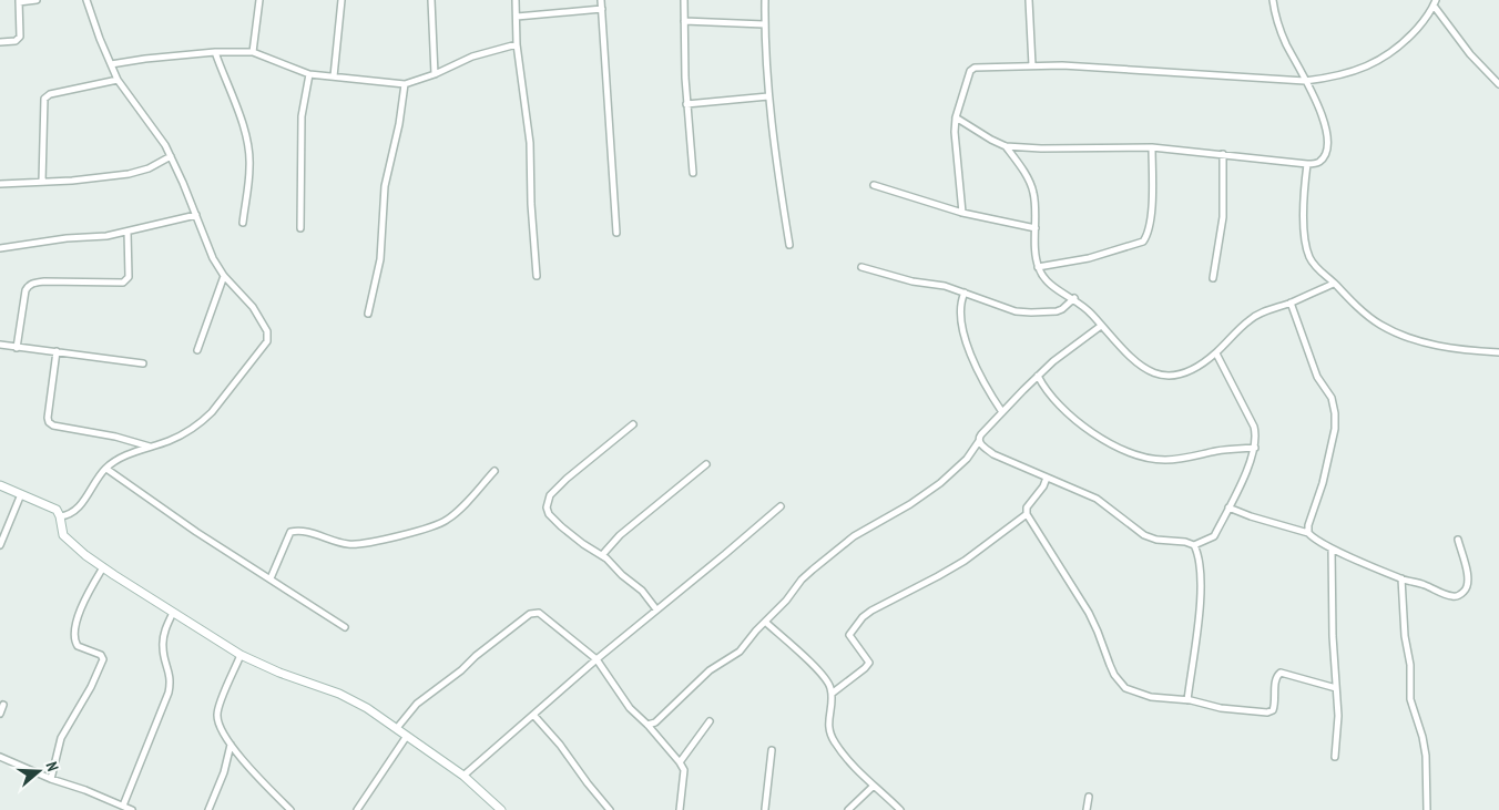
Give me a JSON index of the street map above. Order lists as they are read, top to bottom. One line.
{"north":"right"}
